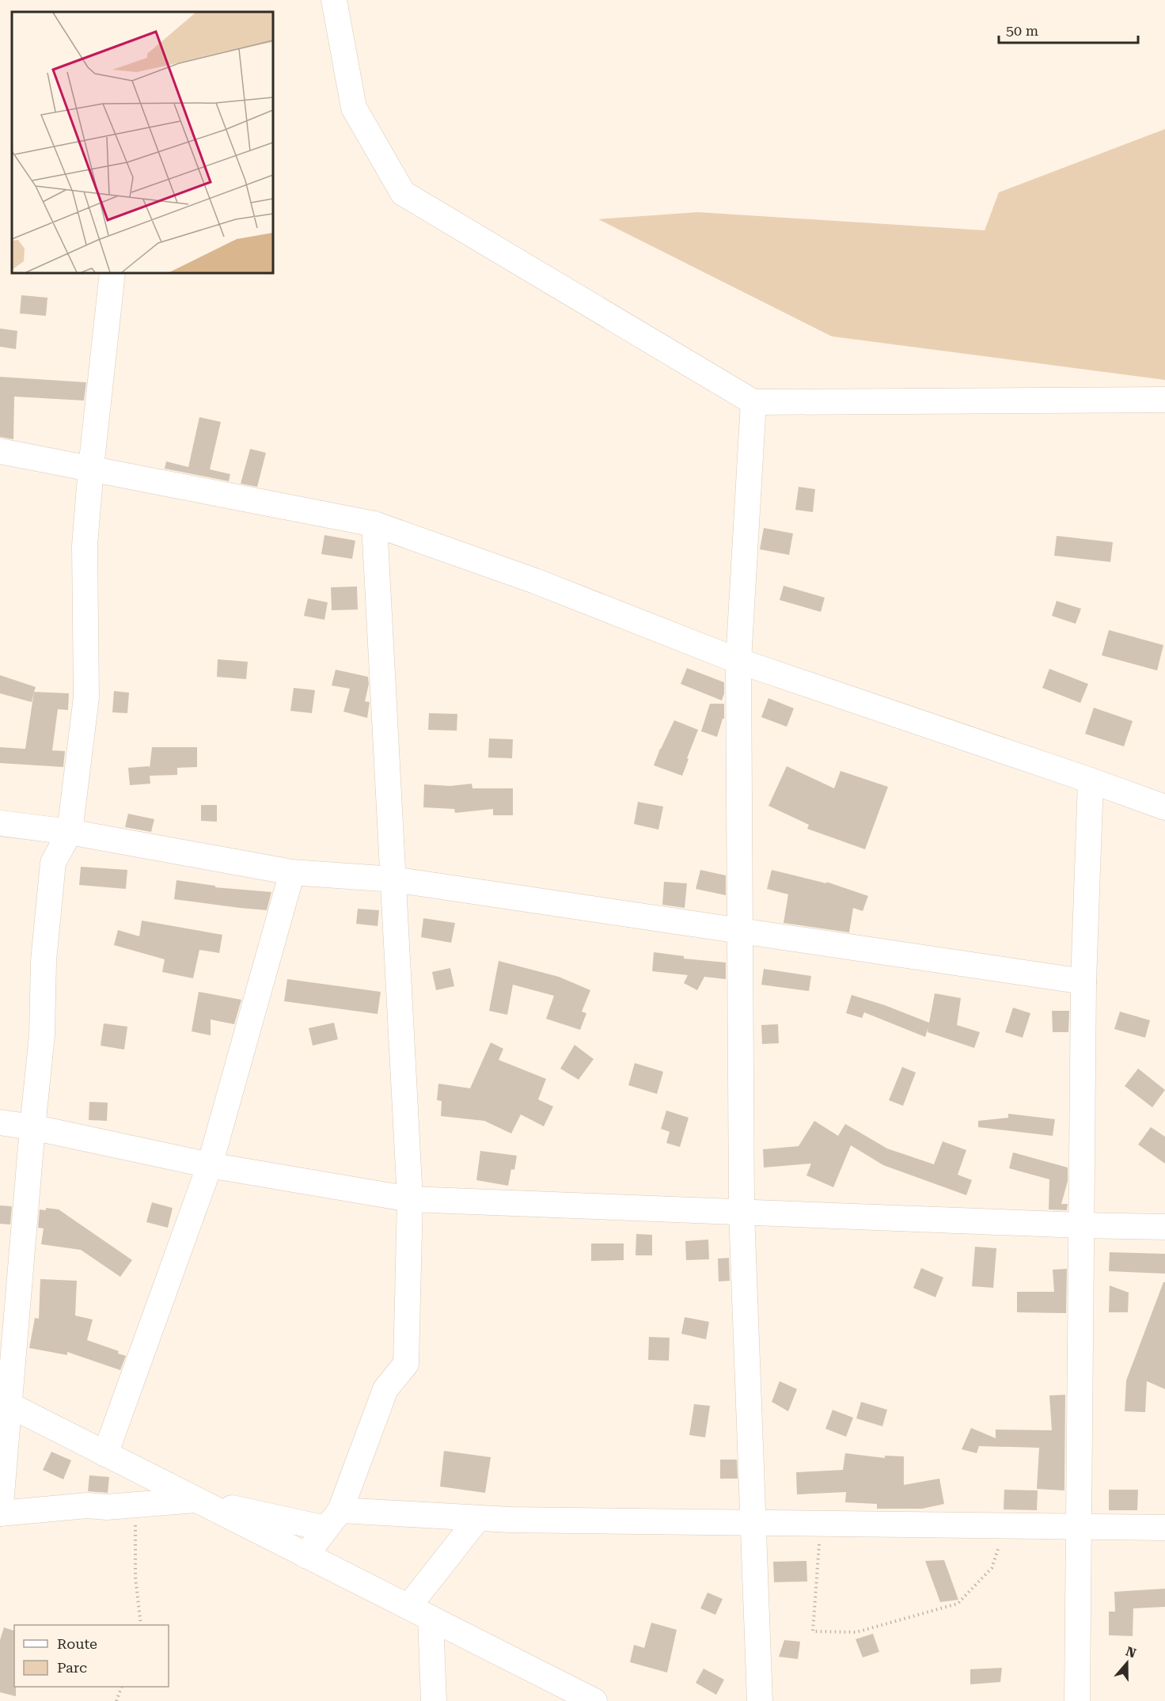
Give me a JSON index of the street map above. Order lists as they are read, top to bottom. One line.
{"legend":["Route","Parc"],"scale_bar":"50 m","north":"top"}
